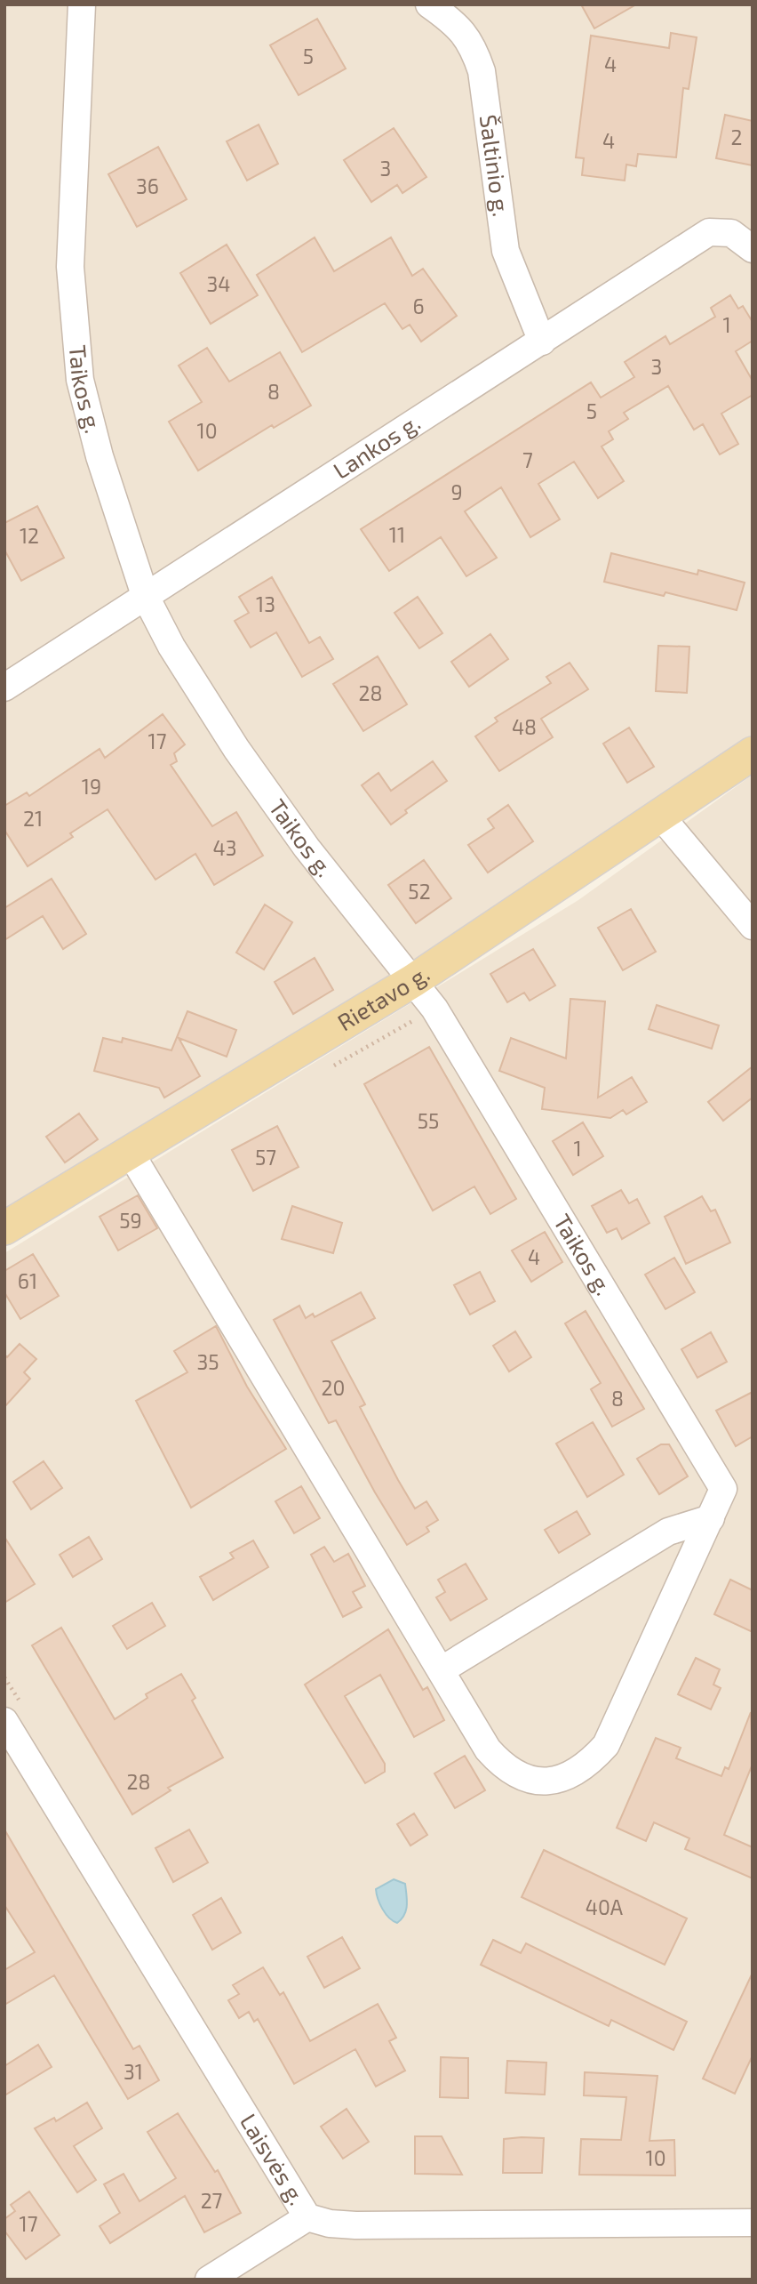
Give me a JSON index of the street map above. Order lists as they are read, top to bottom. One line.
{"streets":{"main road":["Rietavo g."],"street":["Šaltinio g.","Taikos g.","Lankos g.","Laisvės g."]},"crossings":[["Šaltinio g.","Lankos g."],["Taikos g.","Lankos g."],["Taikos g.","Rietavo g."]],"house_numbers":["5","4","2","4","3","36","34","6","1","3","8","5","10","7","9","11","12","13","28","48","17","19","21","43","52","55","1","57","59","4","61","35","20","8","28","40A","31","10","27","17"]}
